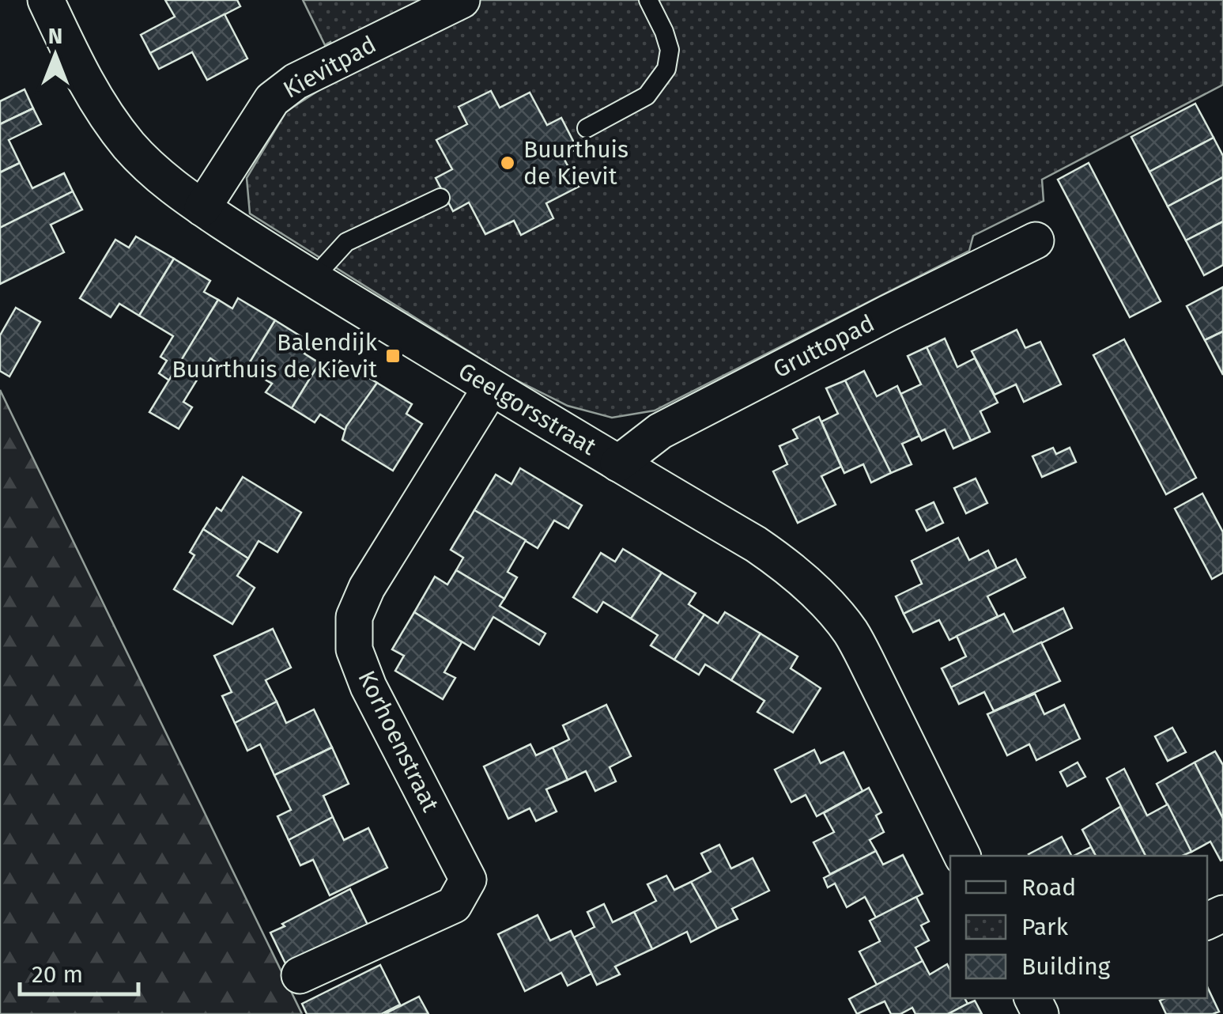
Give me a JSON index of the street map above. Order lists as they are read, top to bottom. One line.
{"streets":{"street":["Kievitpad","Gruttopad","Geelgorsstraat","Korhoenstraat"]},"crossings":[["Kievitpad","Geelgorsstraat"],["Gruttopad","Geelgorsstraat"],["Geelgorsstraat","Korhoenstraat"]],"places":{"other":["Buurthuis de Kievit"],"transit":["Balendijk Buurthuis de Kievit"]},"legend":["Road","Park","Building"],"scale_bar":"20 m","north":"top"}
